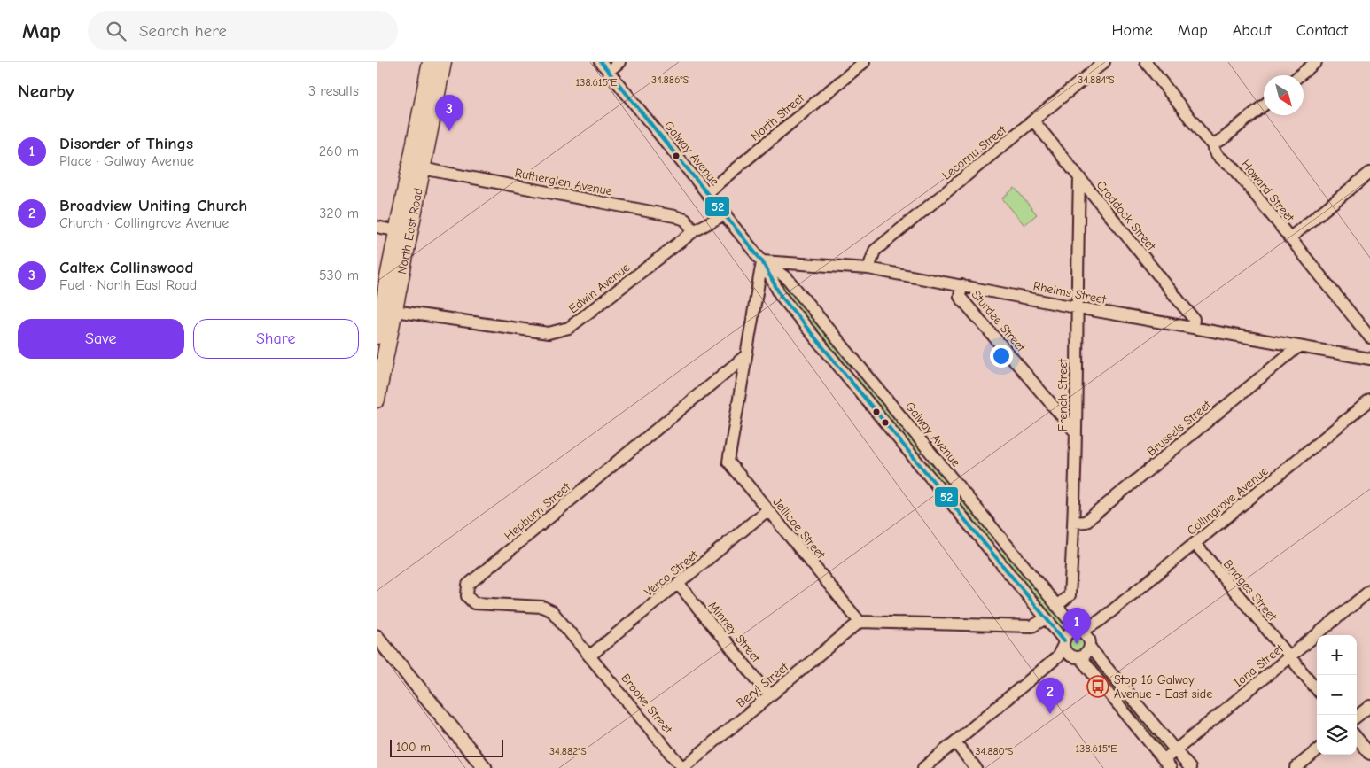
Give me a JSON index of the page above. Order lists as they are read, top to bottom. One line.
{"streets":{"highway":["North East Road"],"street":["North Street","Lecornu Street","Galway Avenue","Rutherglen Avenue","Howard Street","Craddock Street","Edwin Avenue","Rheims Street","Sturdee Street","French Street","Brussels Street","Collingrove Avenue","Hepburn Street","Jellicoe Street","Verco Street","Bridges Street","Minney Street","Iona Street","Beryl Street","Brooke Street"]},"crossings":[["North Street","Galway Avenue"],["Lecornu Street","Craddock Street"],["Lecornu Street","Rheims Street"],["Galway Avenue","Edwin Avenue"],["Galway Avenue","Rheims Street"],["Galway Avenue","French Street"],["Galway Avenue","Collingrove Avenue"],["Galway Avenue","Jellicoe Street"],["Galway Avenue","Iona Street"],["Rutherglen Avenue","North East Road"],["Rutherglen Avenue","Edwin Avenue"],["Craddock Street","Rheims Street"],["Craddock Street","French Street"],["North East Road","Edwin Avenue"],["Rheims Street","Sturdee Street"],["Rheims Street","French Street"],["Rheims Street","Brussels Street"],["Rheims Street","Jellicoe Street"],["Sturdee Street","French Street"],["French Street","Brussels Street"],["Collingrove Avenue","Bridges Street"],["Hepburn Street","Jellicoe Street"],["Hepburn Street","Verco Street"],["Hepburn Street","Brooke Street"],["Jellicoe Street","Verco Street"],["Jellicoe Street","Beryl Street"],["Verco Street","Minney Street"],["Verco Street","Brooke Street"],["Bridges Street","Iona Street"],["Minney Street","Beryl Street"],["Beryl Street","Brooke Street"]],"places":{"bus stop":["Stop 16 Galway Avenue - East side"]},"lines":["transit line 52"],"scale_bar":"100 m","north":"bottom right","page":{"header":"Map","search":"Search here","nav":["Home","Map","About","Contact"],"heading":["Nearby","3 results"],"pins":["3","1","2"],"list":[{"mark":"1","name":"Disorder of Things","note":"Place · Galway Avenue","value":"260 m"},{"mark":"2","name":"Broadview Uniting Church","note":"Church · Collingrove Avenue","value":"320 m"},{"mark":"3","name":"Caltex Collinswood","note":"Fuel · North East Road","value":"530 m"}],"buttons":["Save","Share"],"map_buttons":["+","−"],"scale":"100 m"},"coordinates":["34.886°S","34.884°S","138.615°E","34.882°S","34.880°S"]}
